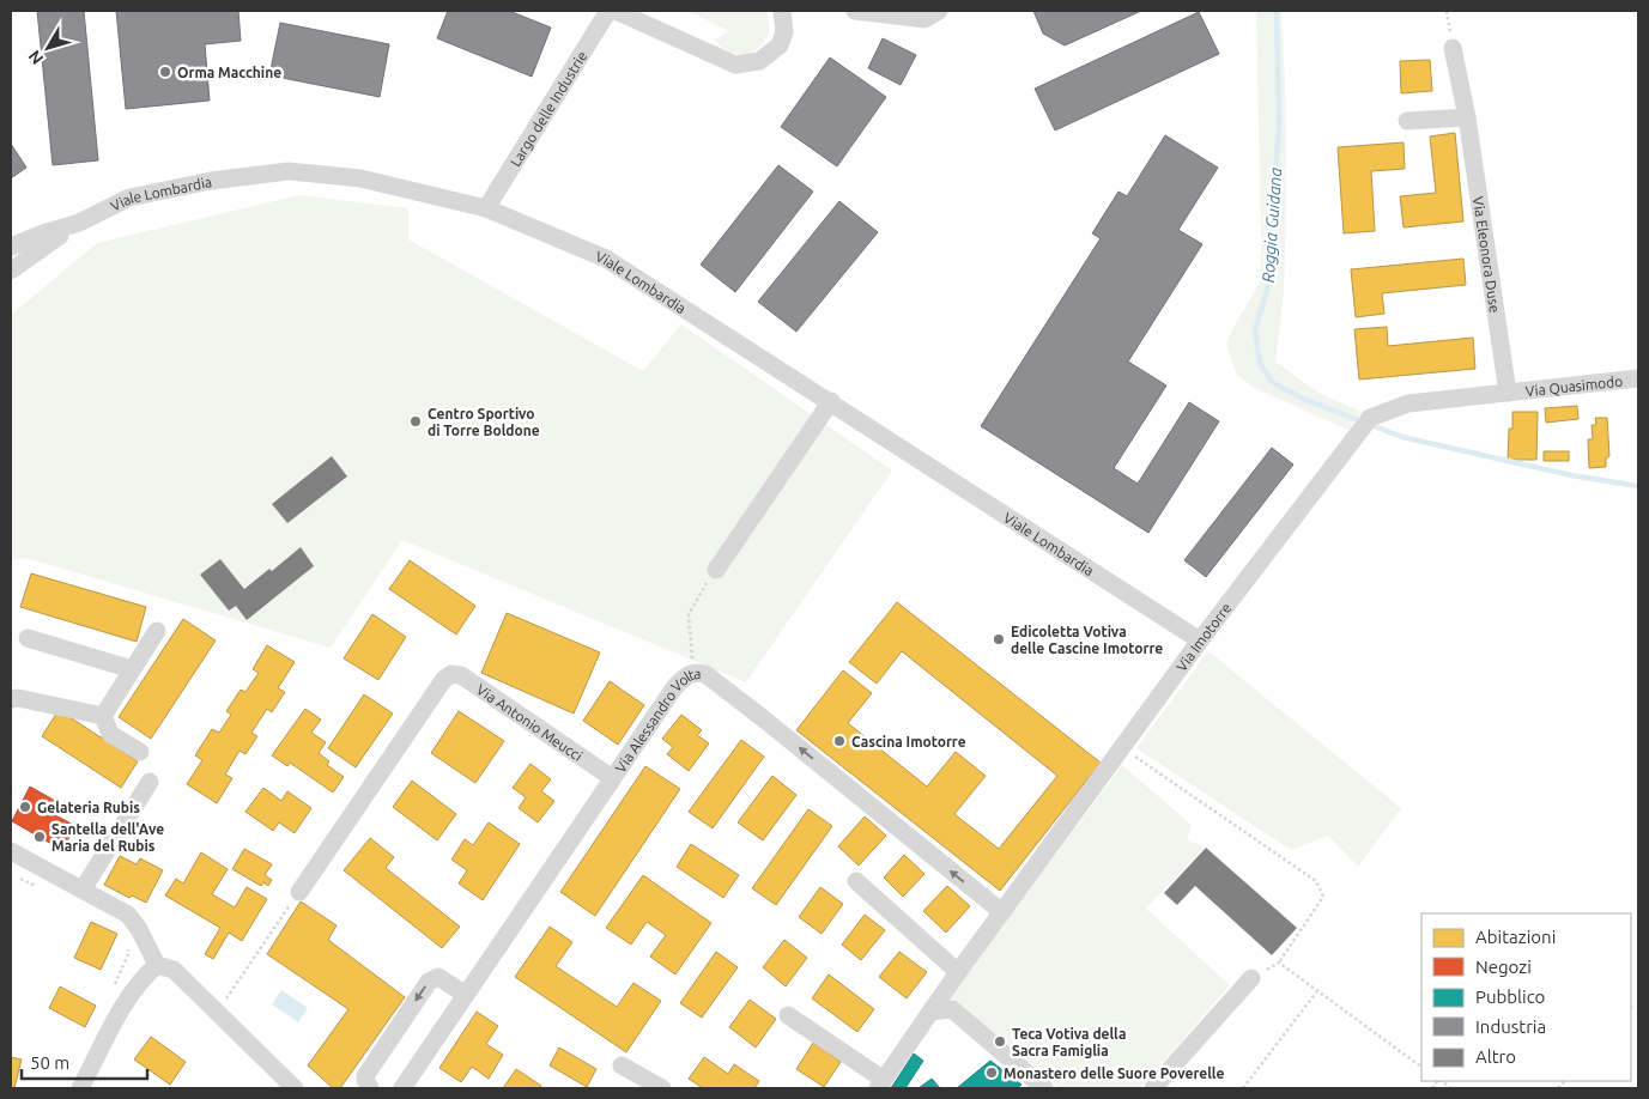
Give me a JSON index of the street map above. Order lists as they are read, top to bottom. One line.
{"streets":{"street":["Largo delle Industrie","Viale Lombardia","Via Eleonora Duse","Via Quasimodo","Via Imotorre","Via Antonio Meucci","Via Alessandro Volta"]},"crossings":[["Largo delle Industrie","Viale Lombardia"],["Viale Lombardia","Via Imotorre"],["Via Eleonora Duse","Via Quasimodo"],["Via Eleonora Duse","Via Imotorre"],["Via Quasimodo","Via Imotorre"],["Via Imotorre","Via Alessandro Volta"],["Via Antonio Meucci","Via Alessandro Volta"]],"water":["Roggia Guidana"],"places":["Orma Macchine","Centro Sportivo di Torre Boldone","Edicoletta Votiva delle Cascine Imotorre","Cascina Imotorre","Gelateria Rubis","Santella dell'Ave Maria del Rubis","Teca Votiva della Sacra Famiglia","Monastero delle Suore Poverelle"],"legend":["Abitazioni","Negozi","Pubblico","Industria","Altro"],"scale_bar":"50 m","north":"bottom left"}
